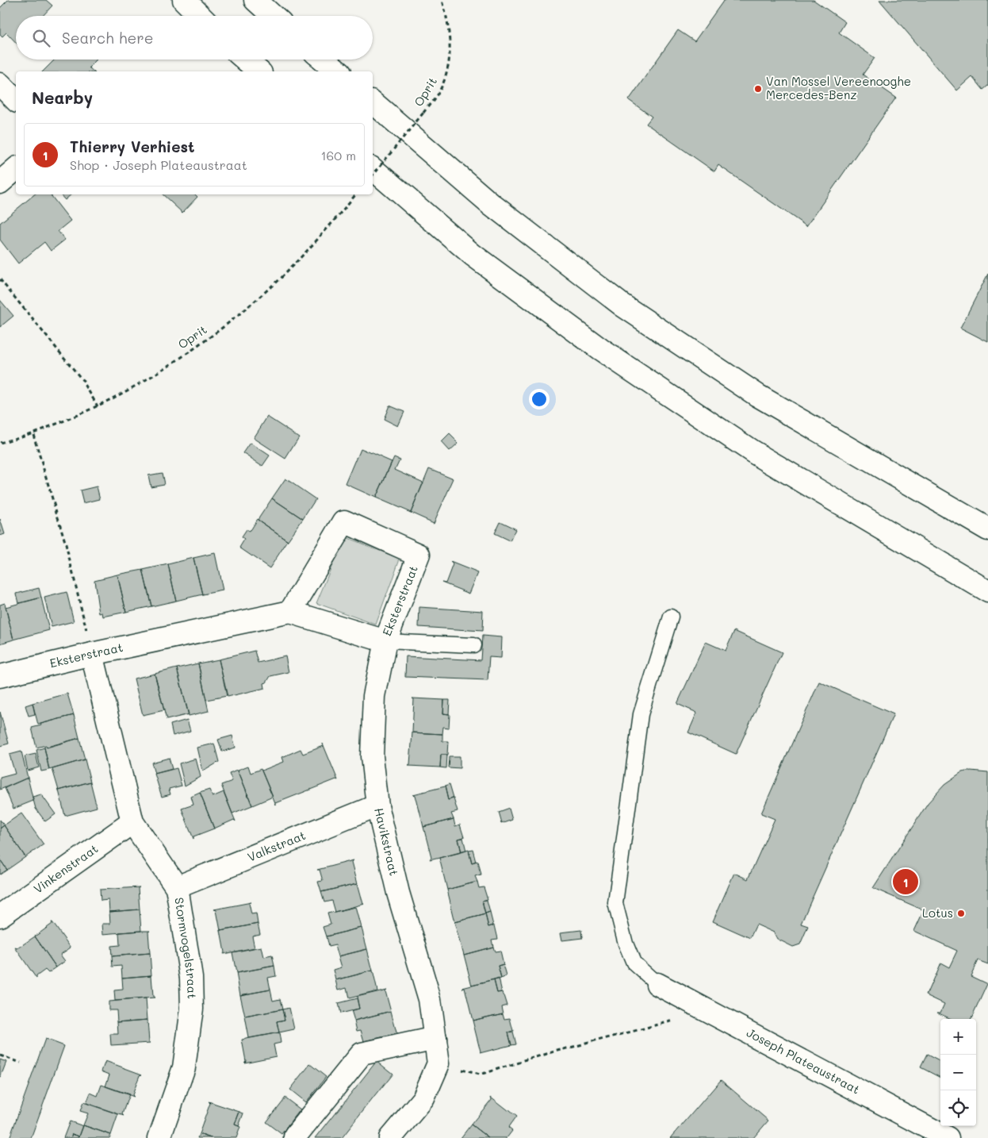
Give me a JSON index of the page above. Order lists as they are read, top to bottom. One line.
{"streets":{"main road":["Eksterstraat","Havikstraat","Valkstraat","Vinkenstraat","Stormvogelstraat","Joseph Plateaustraat"],"path":["Oprit"]},"crossings":[["Eksterstraat","Havikstraat"],["Eksterstraat","Stormvogelstraat"],["Havikstraat","Valkstraat"],["Valkstraat","Stormvogelstraat"],["Vinkenstraat","Stormvogelstraat"]],"places":["Van Mossel Vereenooghe Mercedes-Benz","Lotus"],"page":{"search":"Search here","heading":"Nearby","list":[{"mark":"1","name":"Thierry Verhiest","note":"Shop · Joseph Plateaustraat","value":"160 m"}],"pins":"1","map_buttons":["+","−"]}}
